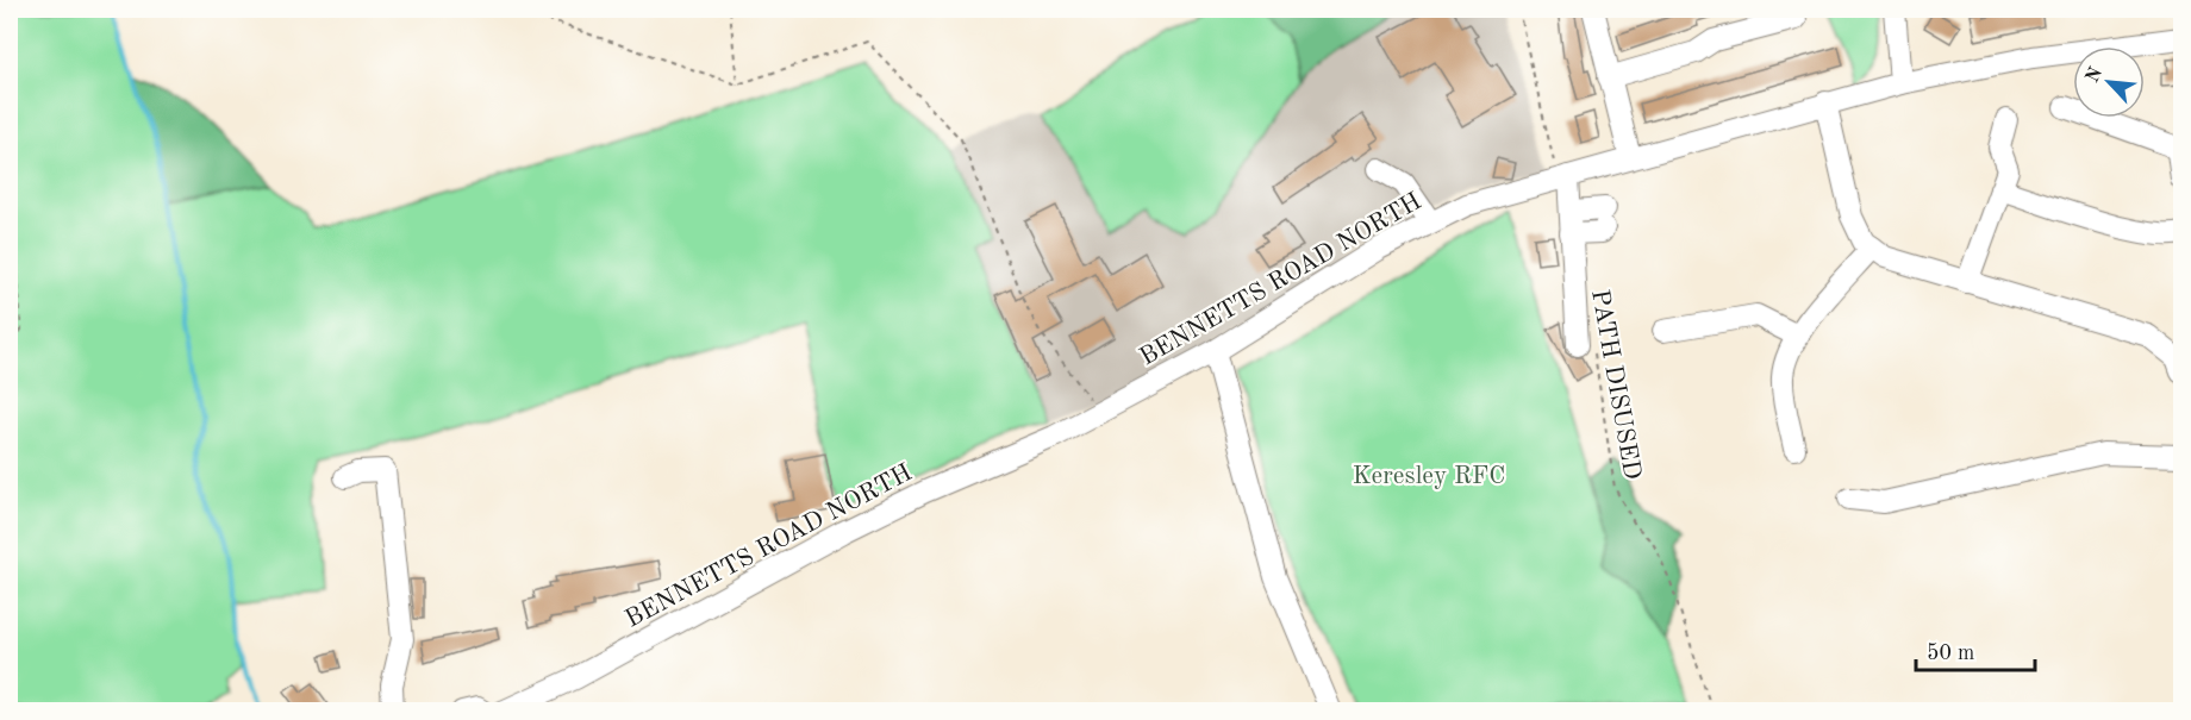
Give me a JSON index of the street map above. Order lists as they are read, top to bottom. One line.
{"streets":{"street":["BENNETTS ROAD NORTH"],"path":["PATH DISUSED"]},"parks":["Keresley RFC"],"scale_bar":"50 m","north":"top left"}
